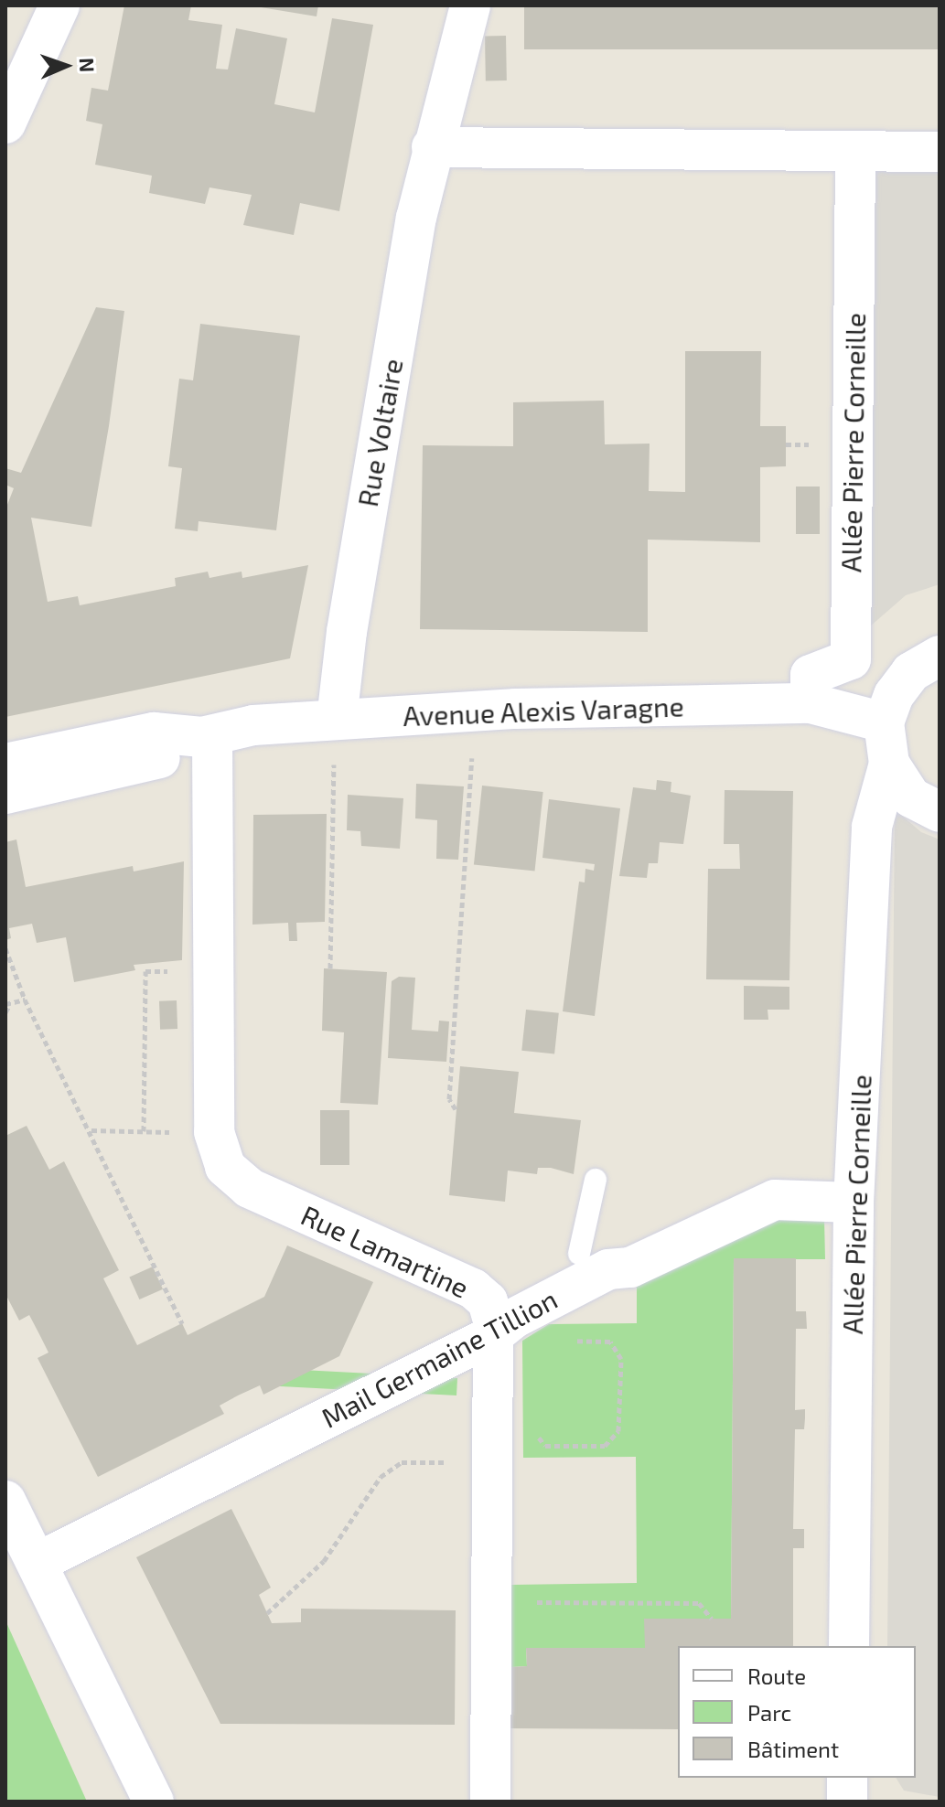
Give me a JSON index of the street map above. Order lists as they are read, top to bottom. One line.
{"streets":{"street":["Rue Voltaire","Allée Pierre Corneille","Avenue Alexis Varagne","Rue Lamartine","Mail Germaine Tillion"]},"crossings":[["Rue Voltaire","Avenue Alexis Varagne"],["Allée Pierre Corneille","Avenue Alexis Varagne"],["Allée Pierre Corneille","Mail Germaine Tillion"],["Avenue Alexis Varagne","Rue Lamartine"],["Rue Lamartine","Mail Germaine Tillion"]],"legend":["Route","Parc","Bâtiment"],"north":"right"}
